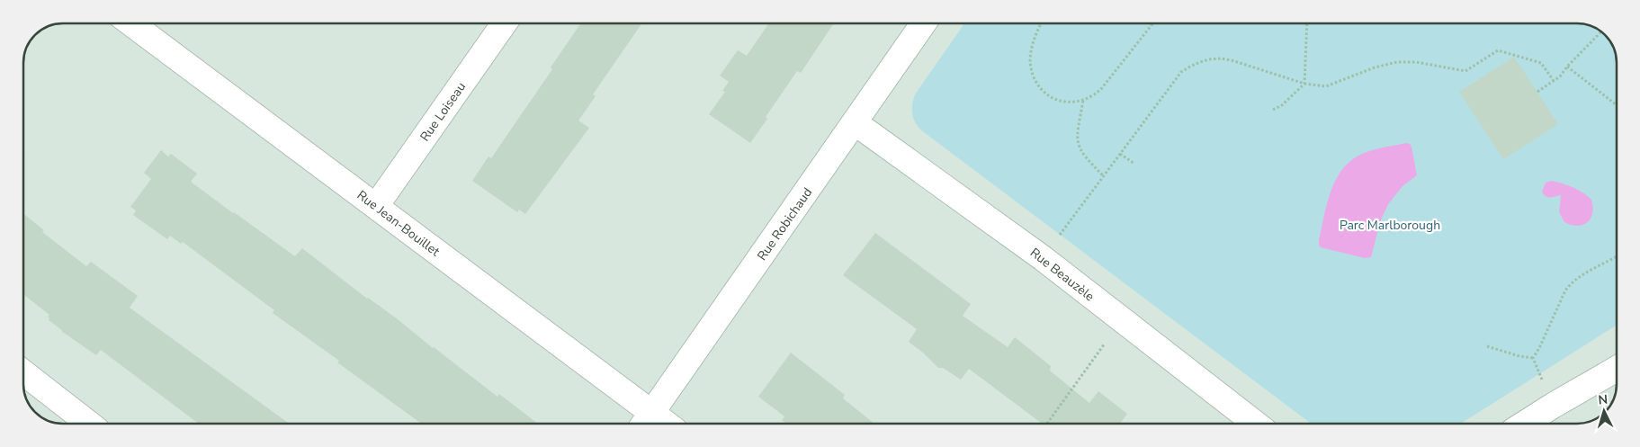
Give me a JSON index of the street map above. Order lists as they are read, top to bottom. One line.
{"streets":{"street":["Rue Loiseau","Rue Jean-Bouillet","Rue Robichaud","Rue Beauzèle"]},"crossings":[["Rue Loiseau","Rue Jean-Bouillet"],["Rue Jean-Bouillet","Rue Robichaud"],["Rue Robichaud","Rue Beauzèle"]],"parks":["Parc Marlborough"],"north":"top"}
